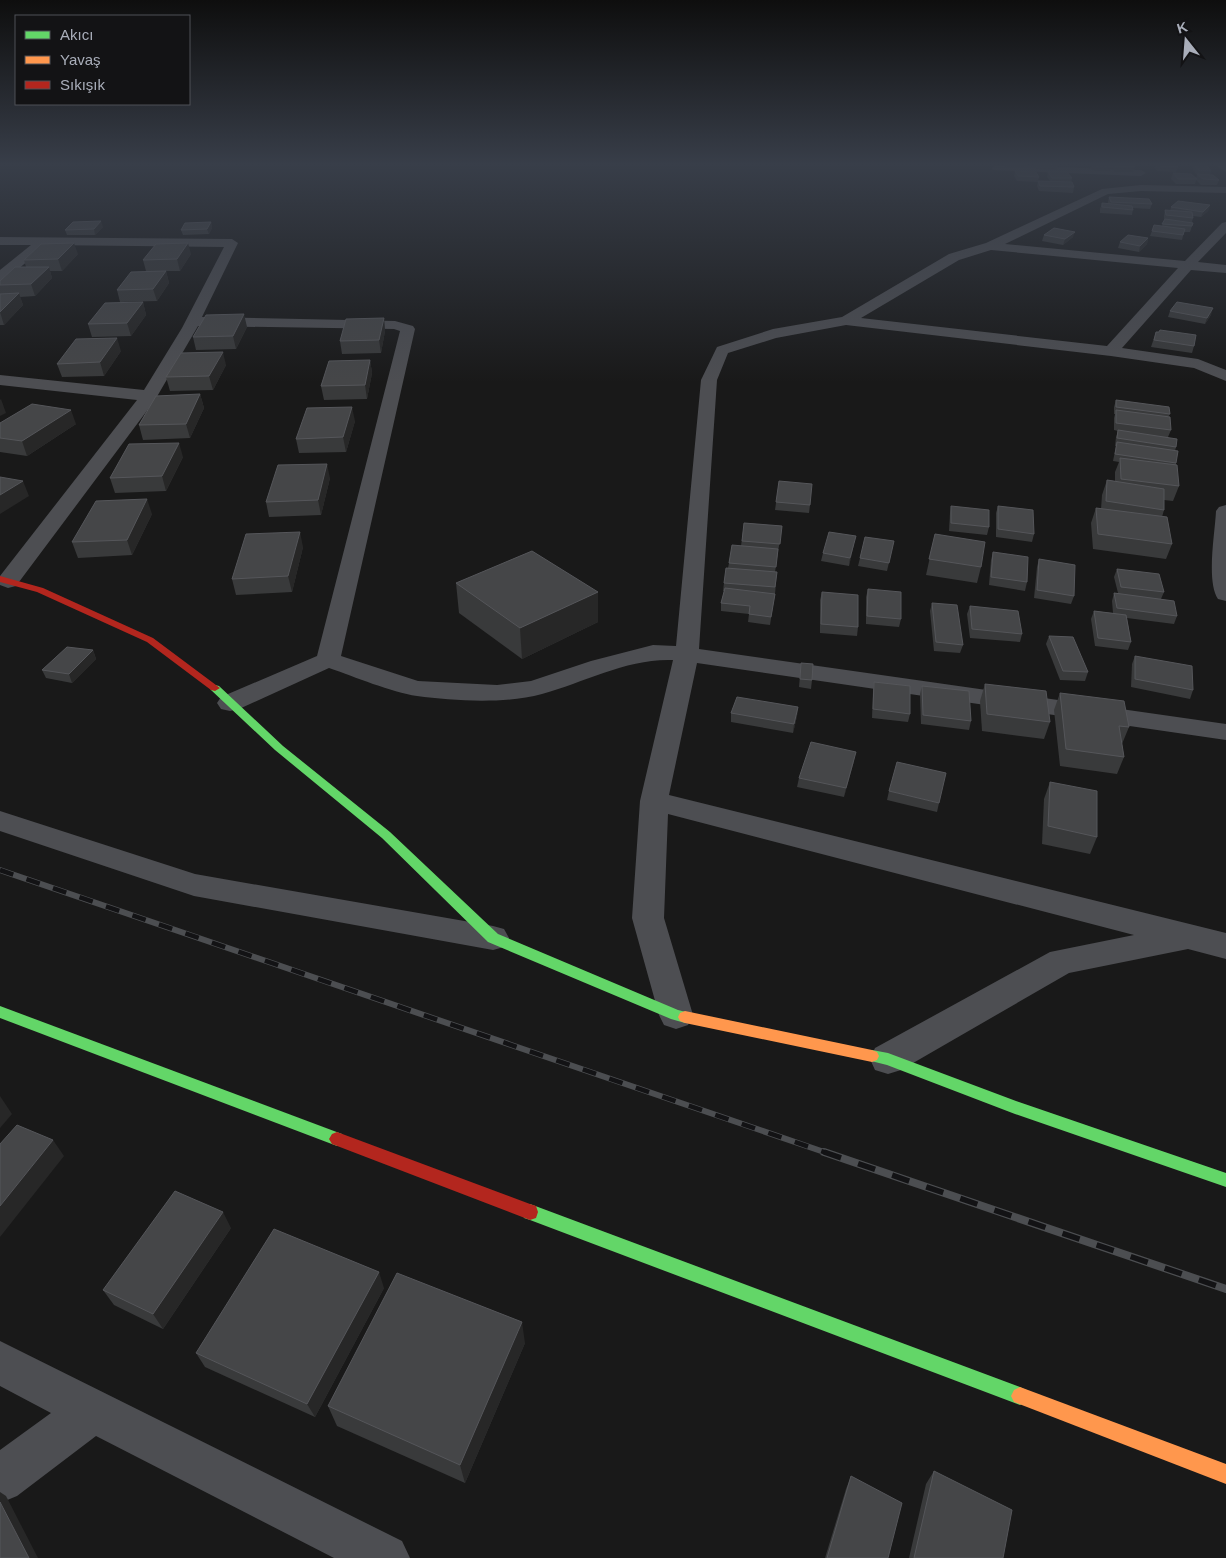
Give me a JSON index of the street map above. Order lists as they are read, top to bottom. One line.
{"legend":["Akıcı","Yavaş","Sıkışık"],"north":"top"}
